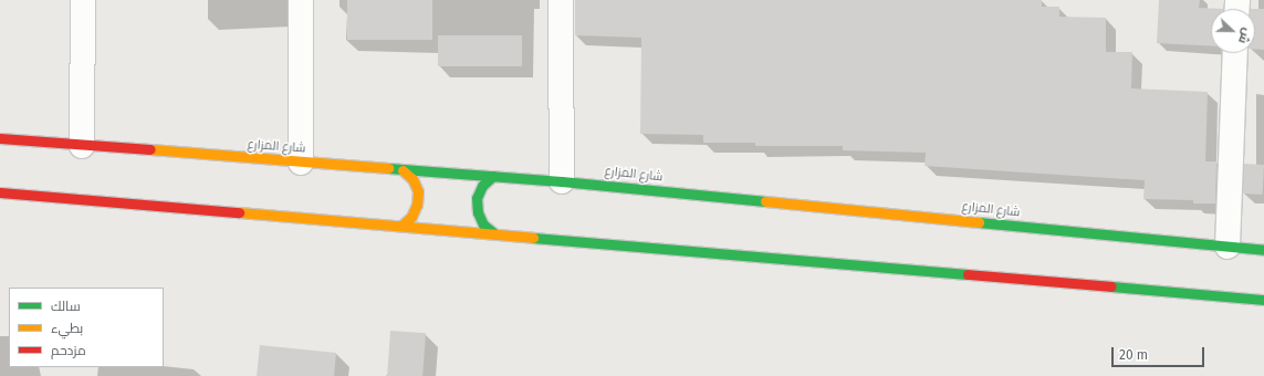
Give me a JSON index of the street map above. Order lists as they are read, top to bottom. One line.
{"streets":{"street":["شارع المزارع"]},"legend":["سالك","بطيء","مزدحم"],"scale_bar":"20 m","north":"right"}
